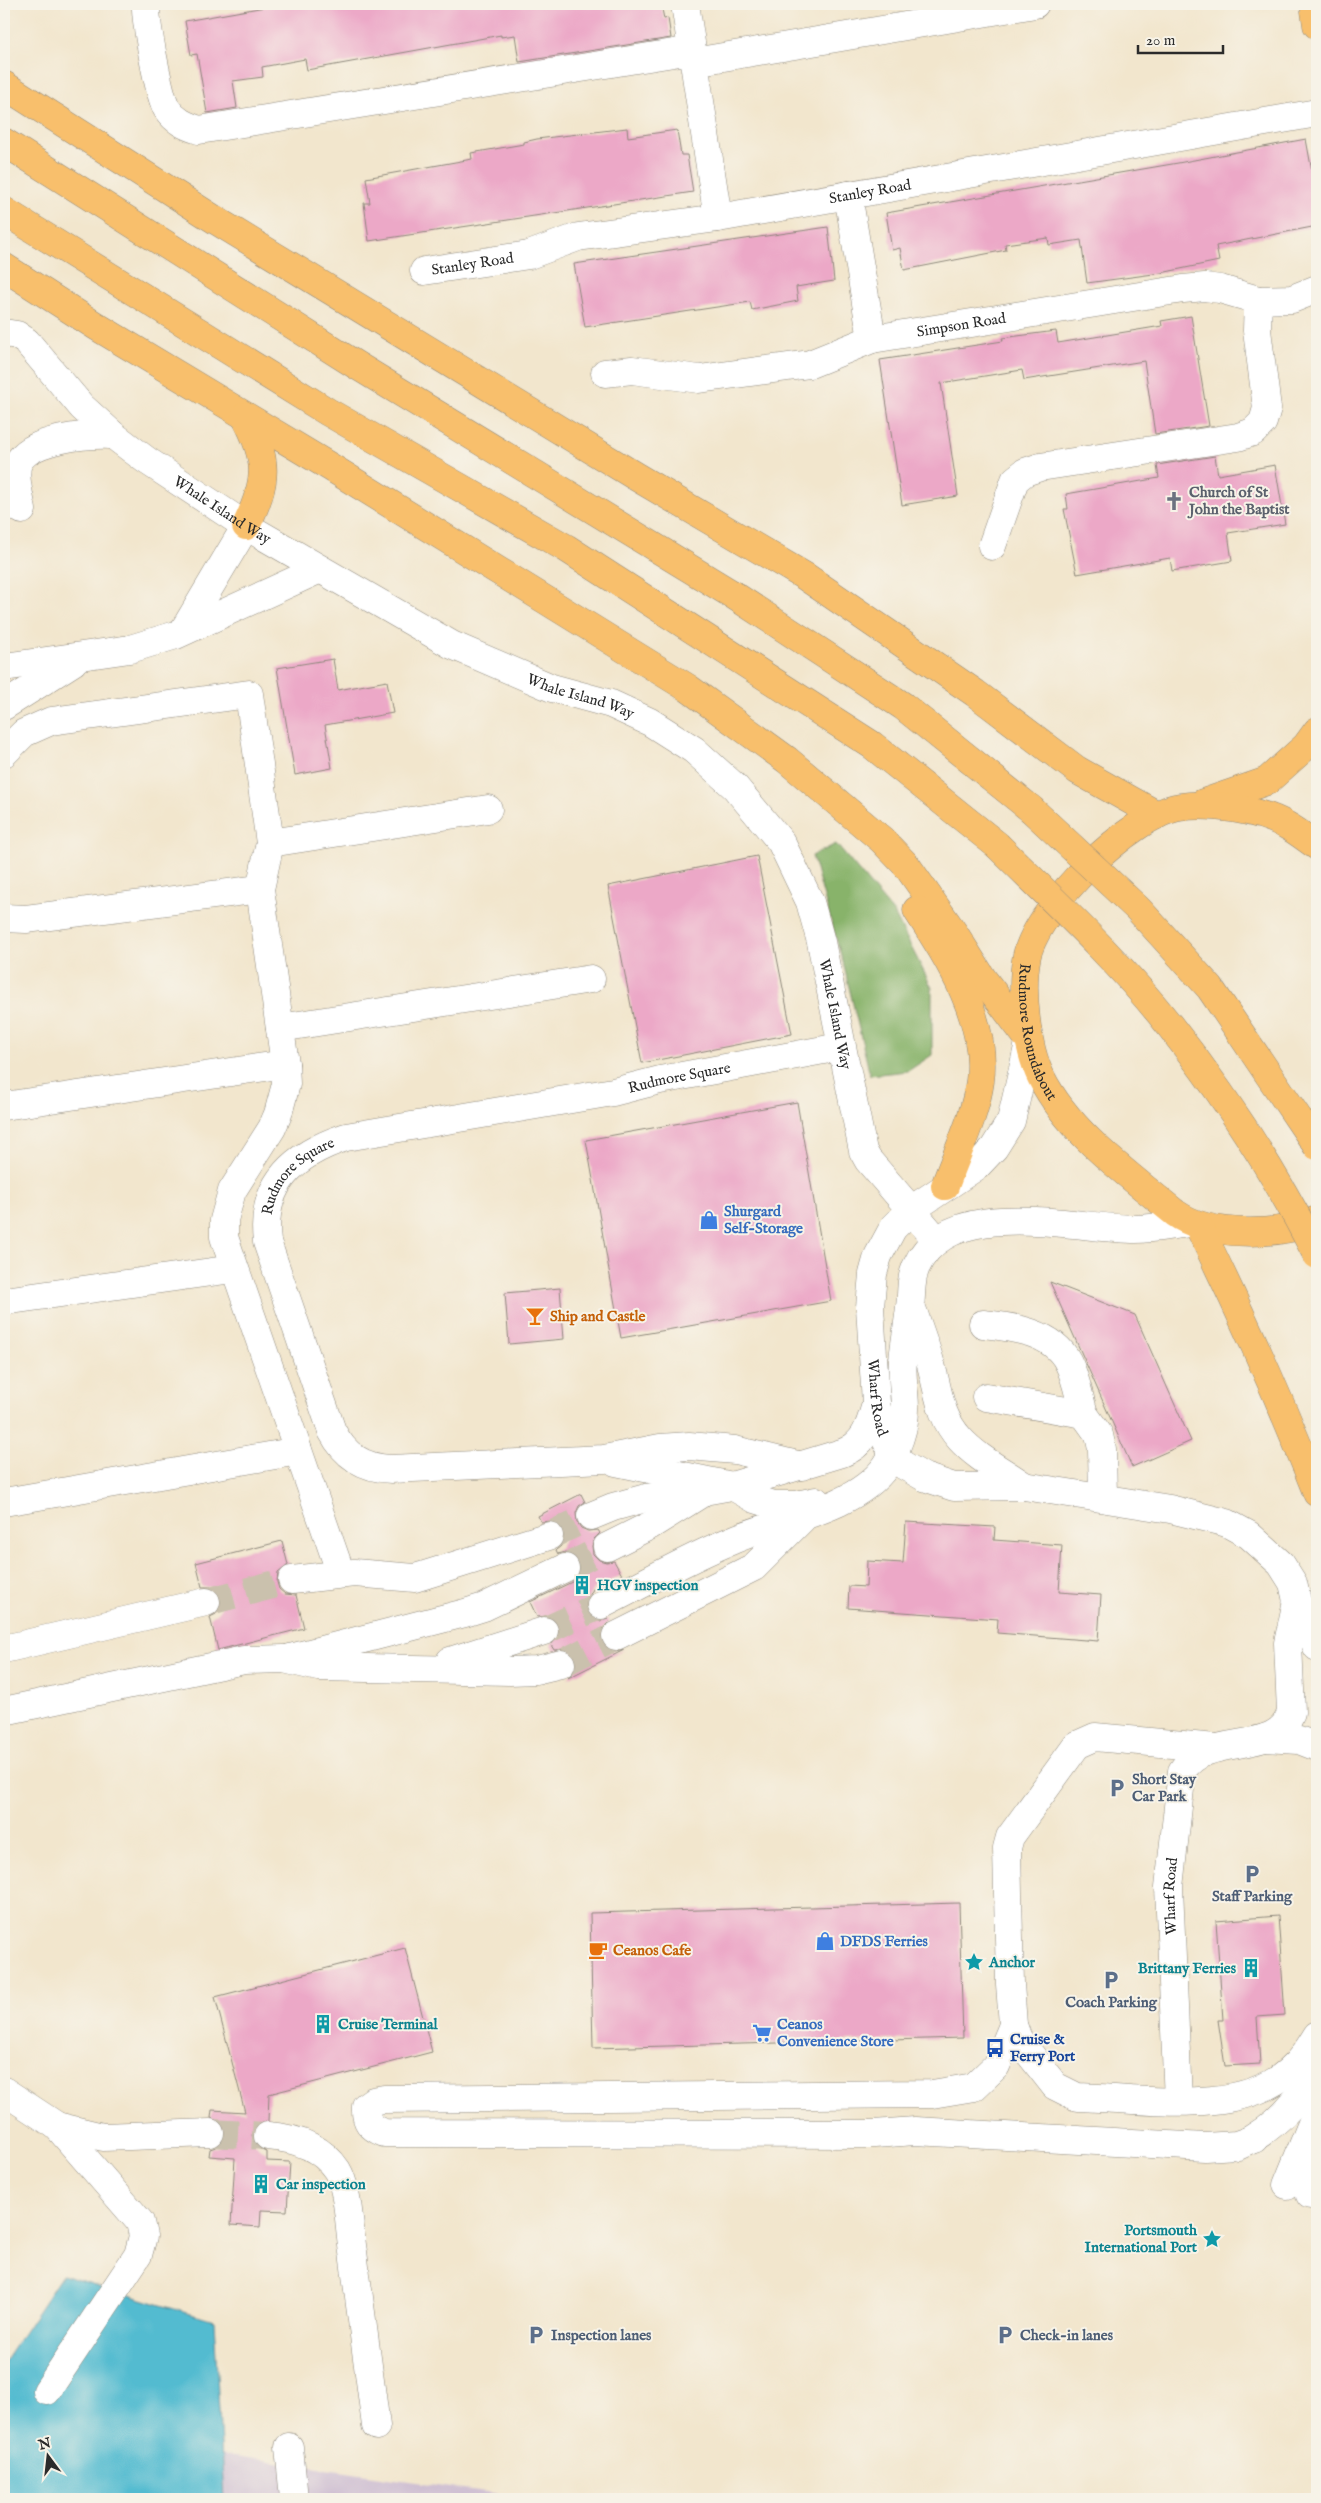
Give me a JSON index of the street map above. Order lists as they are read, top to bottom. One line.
{"streets":{"main road":["Rudmore Roundabout"],"street":["Stanley Road","Simpson Road","Whale Island Way","Rudmore Square","Wharf Road"]},"crossings":[["Whale Island Way","Rudmore Square"],["Whale Island Way","Wharf Road"],["Rudmore Roundabout","Wharf Road"]],"places":{"church":["Church of St John the Baptist"],"shop":["Shurgard Self-Storage","DFDS Ferries"],"bar":["Ship and Castle"],"building":["HGV inspection","Brittany Ferries","Cruise Terminal","Car inspection"],"parking":["Short Stay Car Park","Staff Parking","Coach Parking","Inspection lanes","Check-in lanes"],"cafe":["Ceanos Cafe"],"place":["Anchor","Portsmouth International Port"],"supermarket":["Ceanos Convenience Store"],"bus stop":["Cruise & Ferry Port"]},"scale_bar":"20 m","north":"top"}
